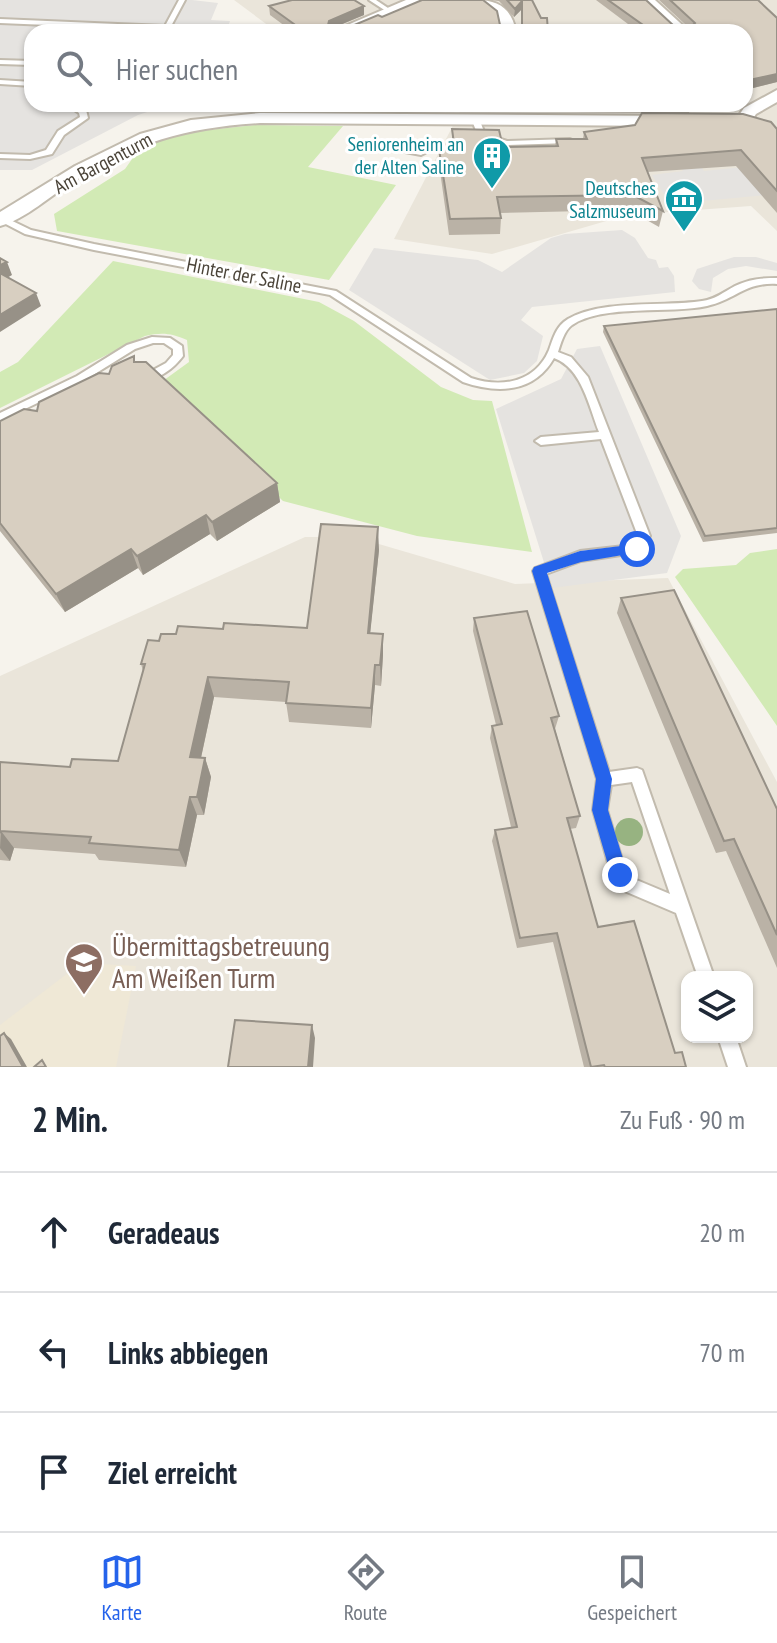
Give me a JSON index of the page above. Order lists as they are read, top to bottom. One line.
{"streets":{"street":["Am Bargenturm"],"lane":["Hinter der Saline"]},"crossings":[["Am Bargenturm","Hinter der Saline"]],"places":{"building":["Seniorenheim an der Alten Saline"],"museum":["Deutsches Salzmuseum"],"school or university":["Übermittagsbetreuung Am Weißen Turm"]},"page":{"search":"Hier suchen","heading":["2 Min.","Zu Fuß · 90 m"],"list":[["Geradeaus","20 m"],["Links abbiegen","70 m"],"Ziel erreicht"],"nav":["Karte","Route","Gespeichert"]}}
